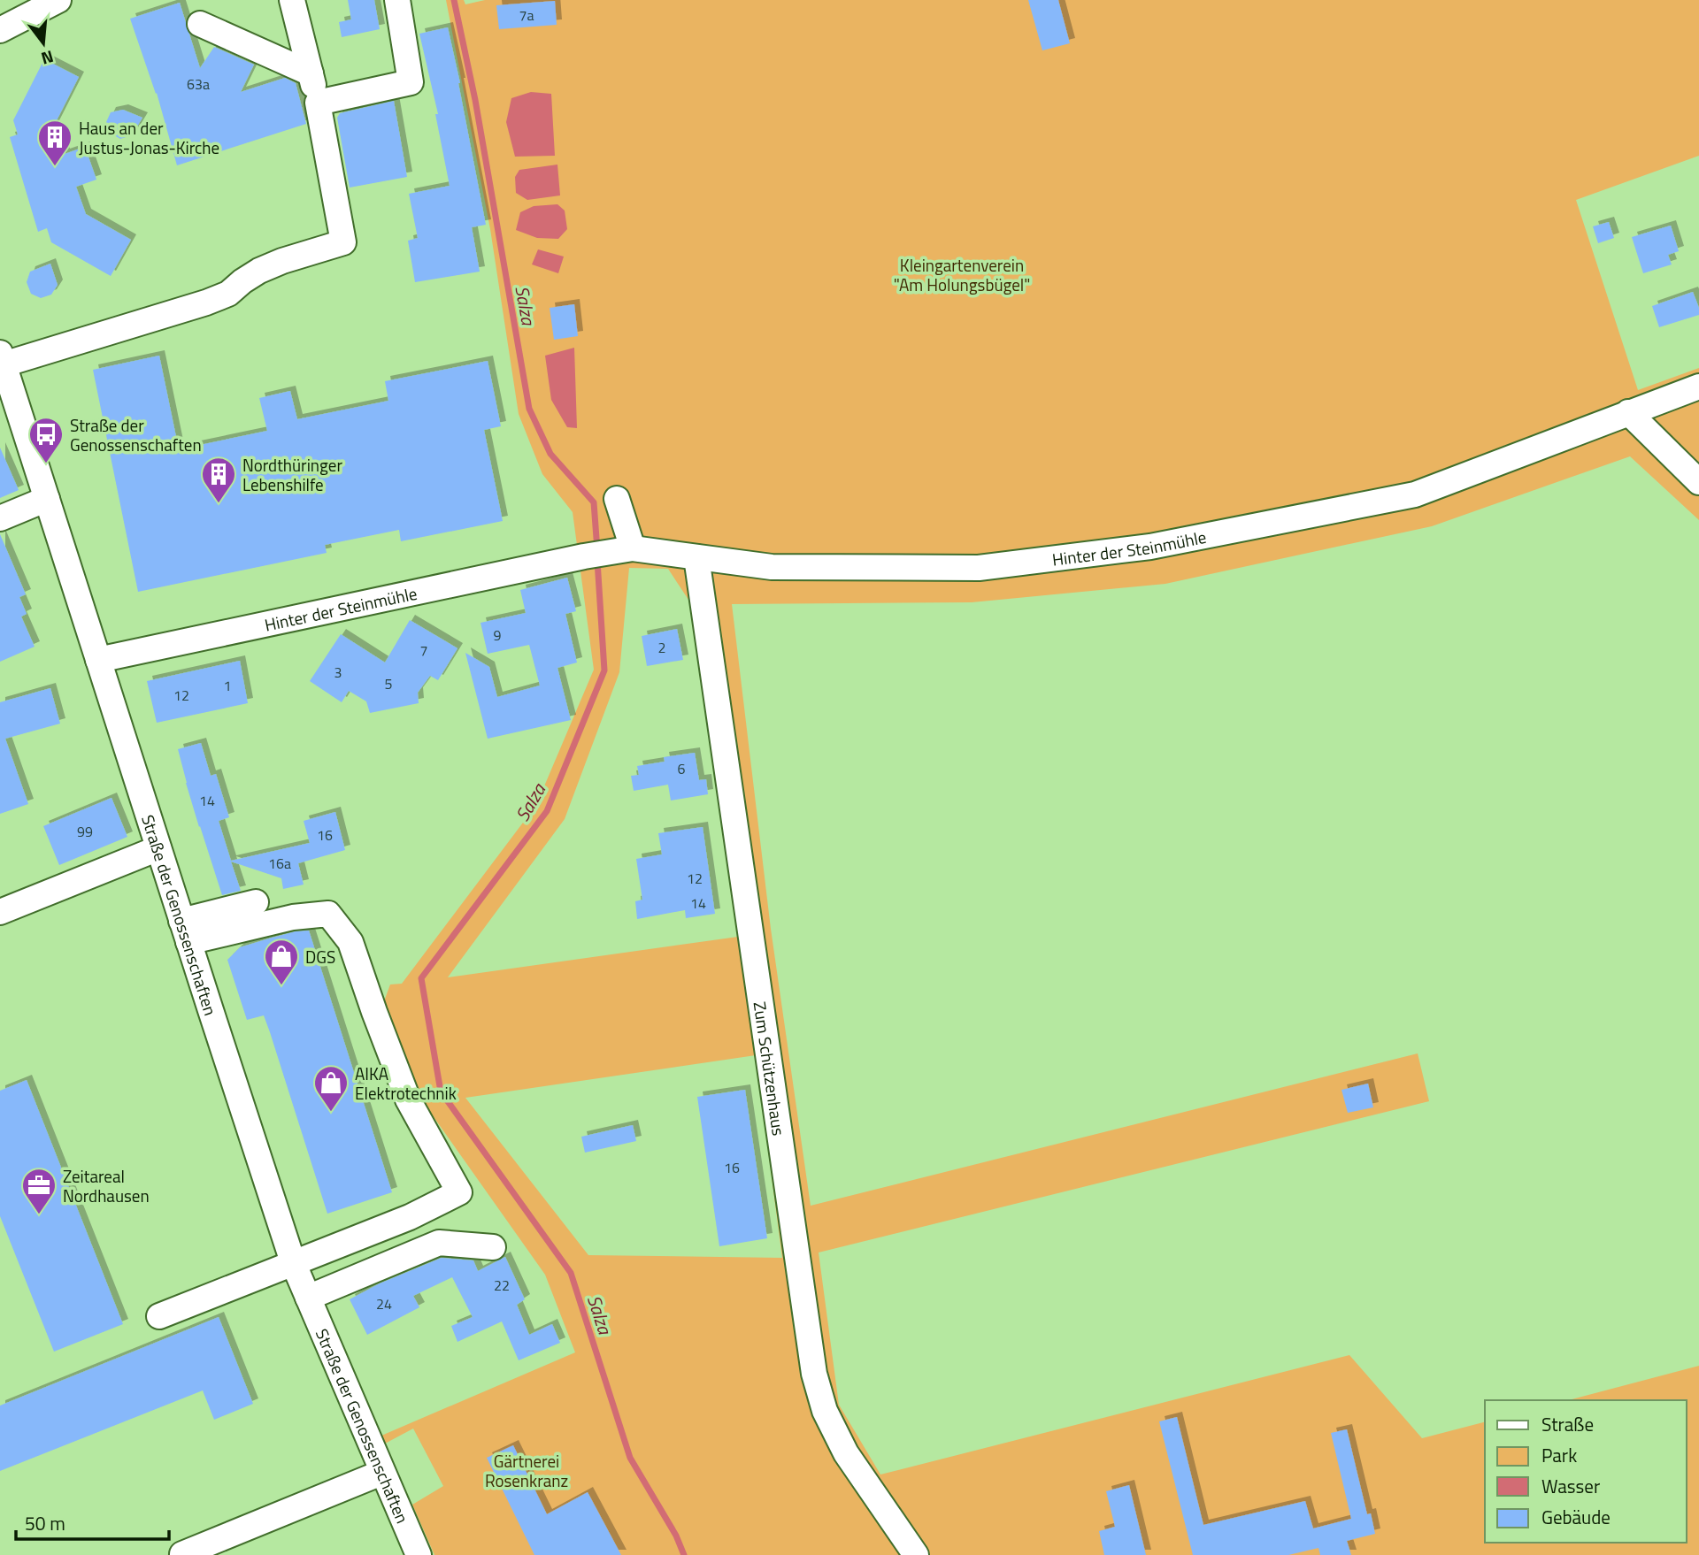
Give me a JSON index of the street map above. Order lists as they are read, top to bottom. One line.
{"streets":{"street":["Hinter der Steinmühle","Straße der Genossenschaften","Zum Schützenhaus"]},"crossings":[["Hinter der Steinmühle","Straße der Genossenschaften"],["Hinter der Steinmühle","Zum Schützenhaus"]],"water":["Salza"],"parks":["Kleingartenverein \"Am Holungsbügel\"","Gärtnerei Rosenkranz"],"places":{"building":["Haus an der Justus-Jonas-Kirche","Nordthüringer Lebenshilfe"],"bus stop":["Straße der Genossenschaften"],"shop":["DGS","AIKA Elektrotechnik"],"office":["Zeitareal Nordhausen"]},"house_numbers":["7a","63a","9","2","7","3","5","1","12","6","14","99","16","16a","12","14","16","22","24"],"legend":["Straße","Park","Wasser","Gebäude"],"scale_bar":"50 m","north":"bottom"}
